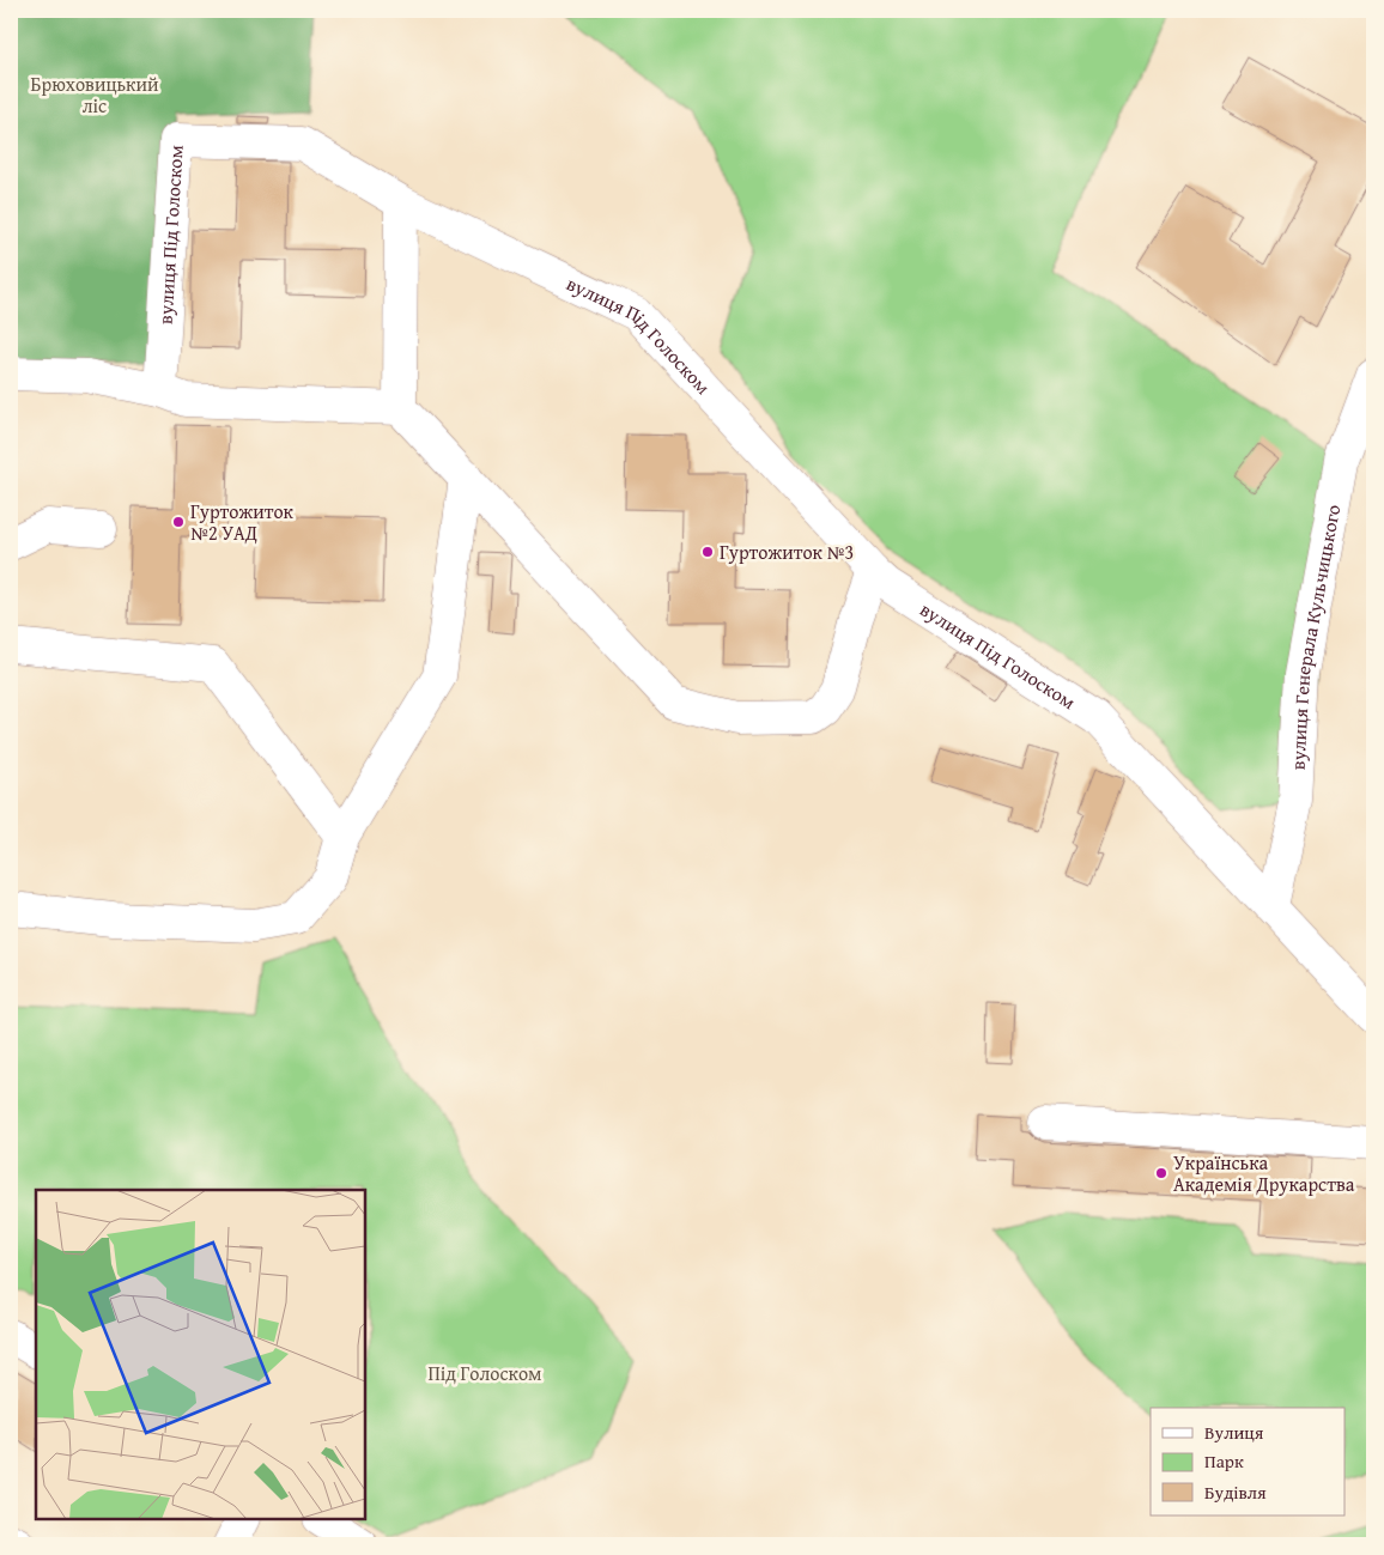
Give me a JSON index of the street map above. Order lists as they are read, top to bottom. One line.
{"streets":{"street":["вулиця Під Голоском","вулиця Генерала Кульчицького"]},"crossings":[["вулиця Під Голоском","вулиця Генерала Кульчицького"]],"parks":["Брюховицький ліс","Під Голоском"],"places":["Гуртожиток №2 УАД","Гуртожиток №3","Українська Академія Друкарства"],"legend":["Вулиця","Парк","Будівля"]}
